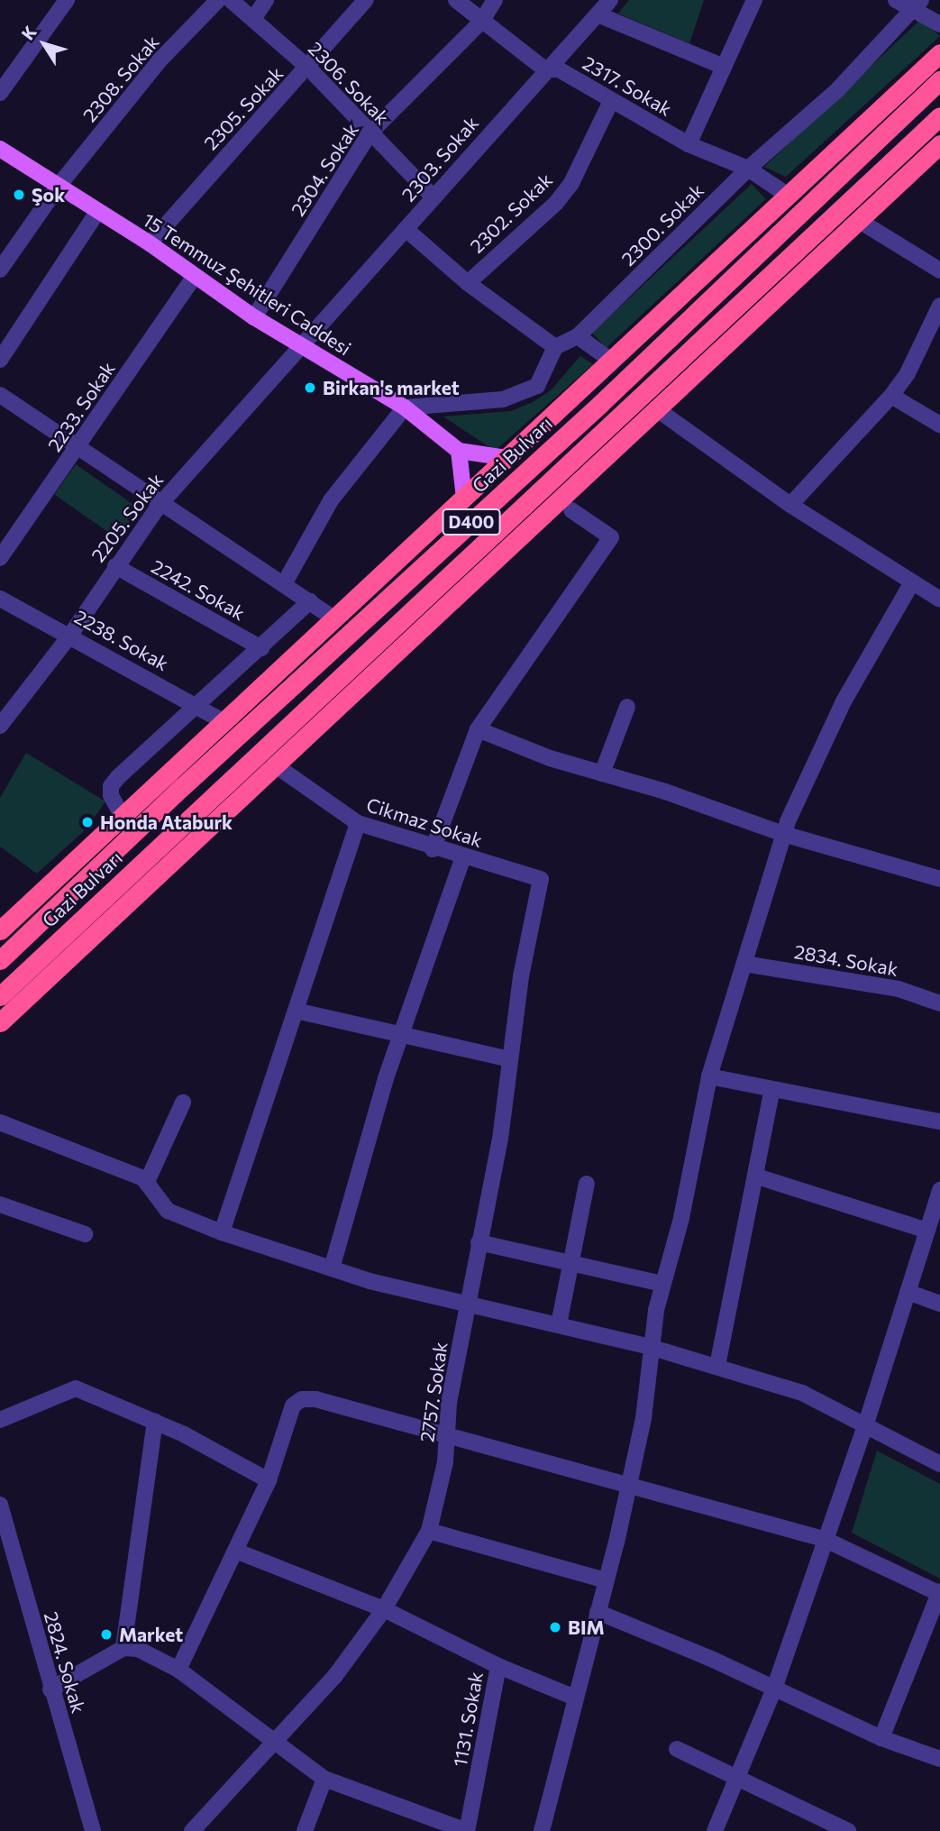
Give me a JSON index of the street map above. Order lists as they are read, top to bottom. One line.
{"streets":{"highway":["Gazi Bulvarı","D400"],"main road":["15 Temmuz Şehitleri Caddesi"],"street":["2308. Sokak","2306. Sokak","2317. Sokak","2305. Sokak","2303. Sokak","2304. Sokak","2302. Sokak","2300. Sokak","2233. Sokak","2205. Sokak","2242. Sokak","2238. Sokak","Cikmaz Sokak","2834. Sokak","2757. Sokak","2824. Sokak","1131. Sokak"]},"crossings":[["2308. Sokak","15 Temmuz Şehitleri Caddesi"],["2306. Sokak","2305. Sokak"],["2306. Sokak","2303. Sokak"],["2306. Sokak","2304. Sokak"],["2317. Sokak","2303. Sokak"],["2317. Sokak","2304. Sokak"],["2317. Sokak","2302. Sokak"],["2317. Sokak","2300. Sokak"],["2305. Sokak","15 Temmuz Şehitleri Caddesi"],["2303. Sokak","15 Temmuz Şehitleri Caddesi"],["2303. Sokak","2205. Sokak"],["2304. Sokak","15 Temmuz Şehitleri Caddesi"],["15 Temmuz Şehitleri Caddesi","2233. Sokak"],["15 Temmuz Şehitleri Caddesi","2205. Sokak"],["2205. Sokak","2242. Sokak"],["2205. Sokak","2238. Sokak"],["Cikmaz Sokak","2757. Sokak"],["2757. Sokak","1131. Sokak"]],"places":["Şok","Birkan's market","Honda Ataburk","BIM","Market"],"north":"top left"}
